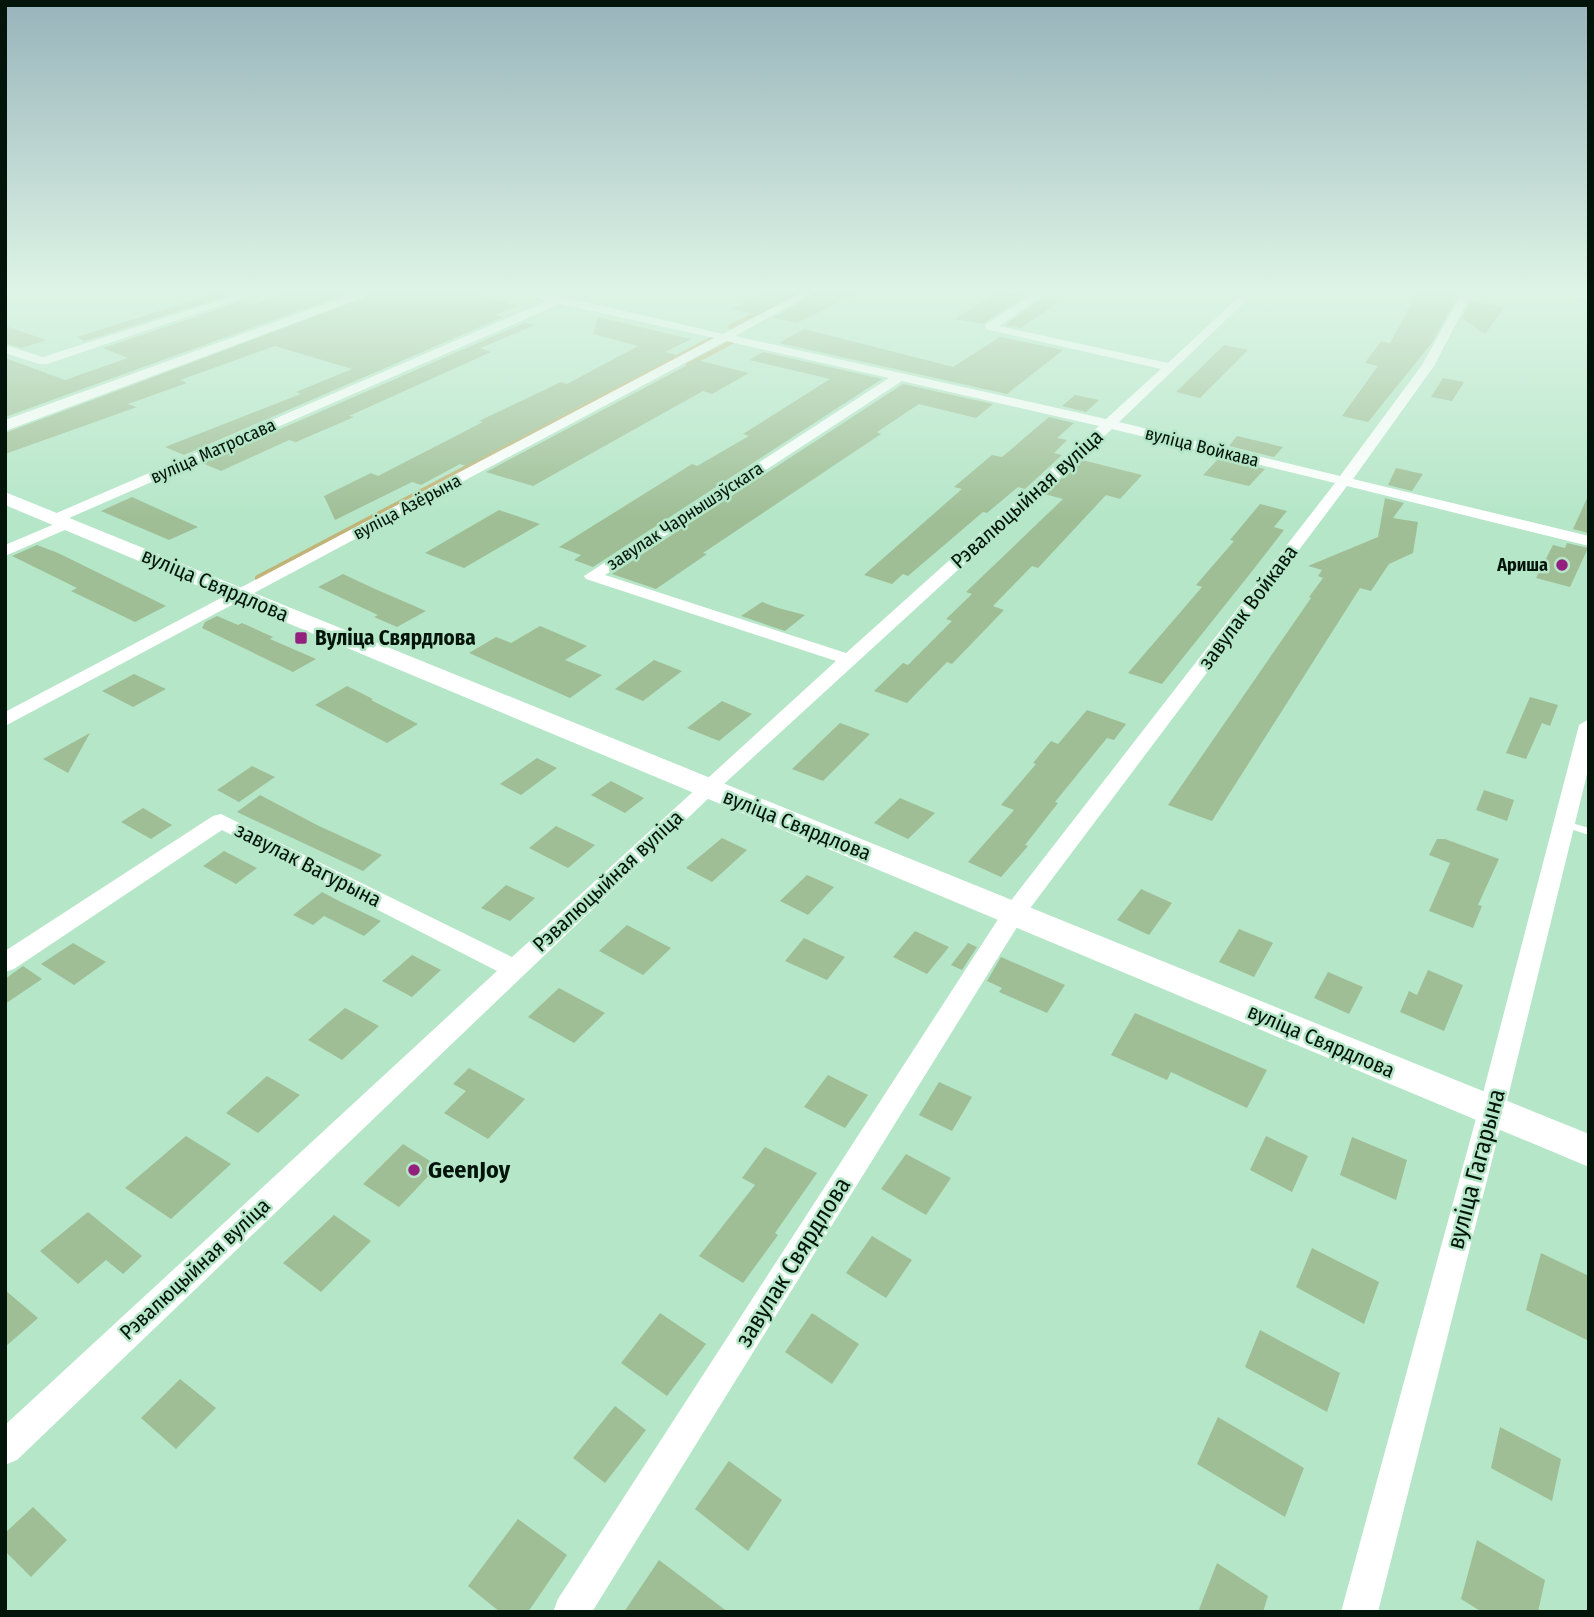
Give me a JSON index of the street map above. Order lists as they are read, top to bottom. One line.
{"streets":{"main road":["вуліца Свярдлова"],"street":["вуліца Войкава","вуліца Матросава","Рэвалюцыйная вуліца","вуліца Азёрына","завулак Чарнышэўскага","завулак Войкава","завулак Вагурына","вуліца Гагарына","завулак Свярдлова"]},"crossings":[["вуліца Войкава","Рэвалюцыйная вуліца"],["вуліца Войкава","завулак Чарнышэўскага"],["вуліца Войкава","завулак Войкава"],["вуліца Матросава","вуліца Свярдлова"],["Рэвалюцыйная вуліца","завулак Чарнышэўскага"],["Рэвалюцыйная вуліца","вуліца Свярдлова"],["Рэвалюцыйная вуліца","завулак Вагурына"],["вуліца Азёрына","вуліца Свярдлова"],["вуліца Свярдлова","завулак Войкава"],["вуліца Свярдлова","вуліца Гагарына"],["вуліца Свярдлова","завулак Свярдлова"],["завулак Войкава","завулак Свярдлова"]],"places":{"other":["Ариша","GeenJoy"],"transit":["Вуліца Свярдлова"]}}
